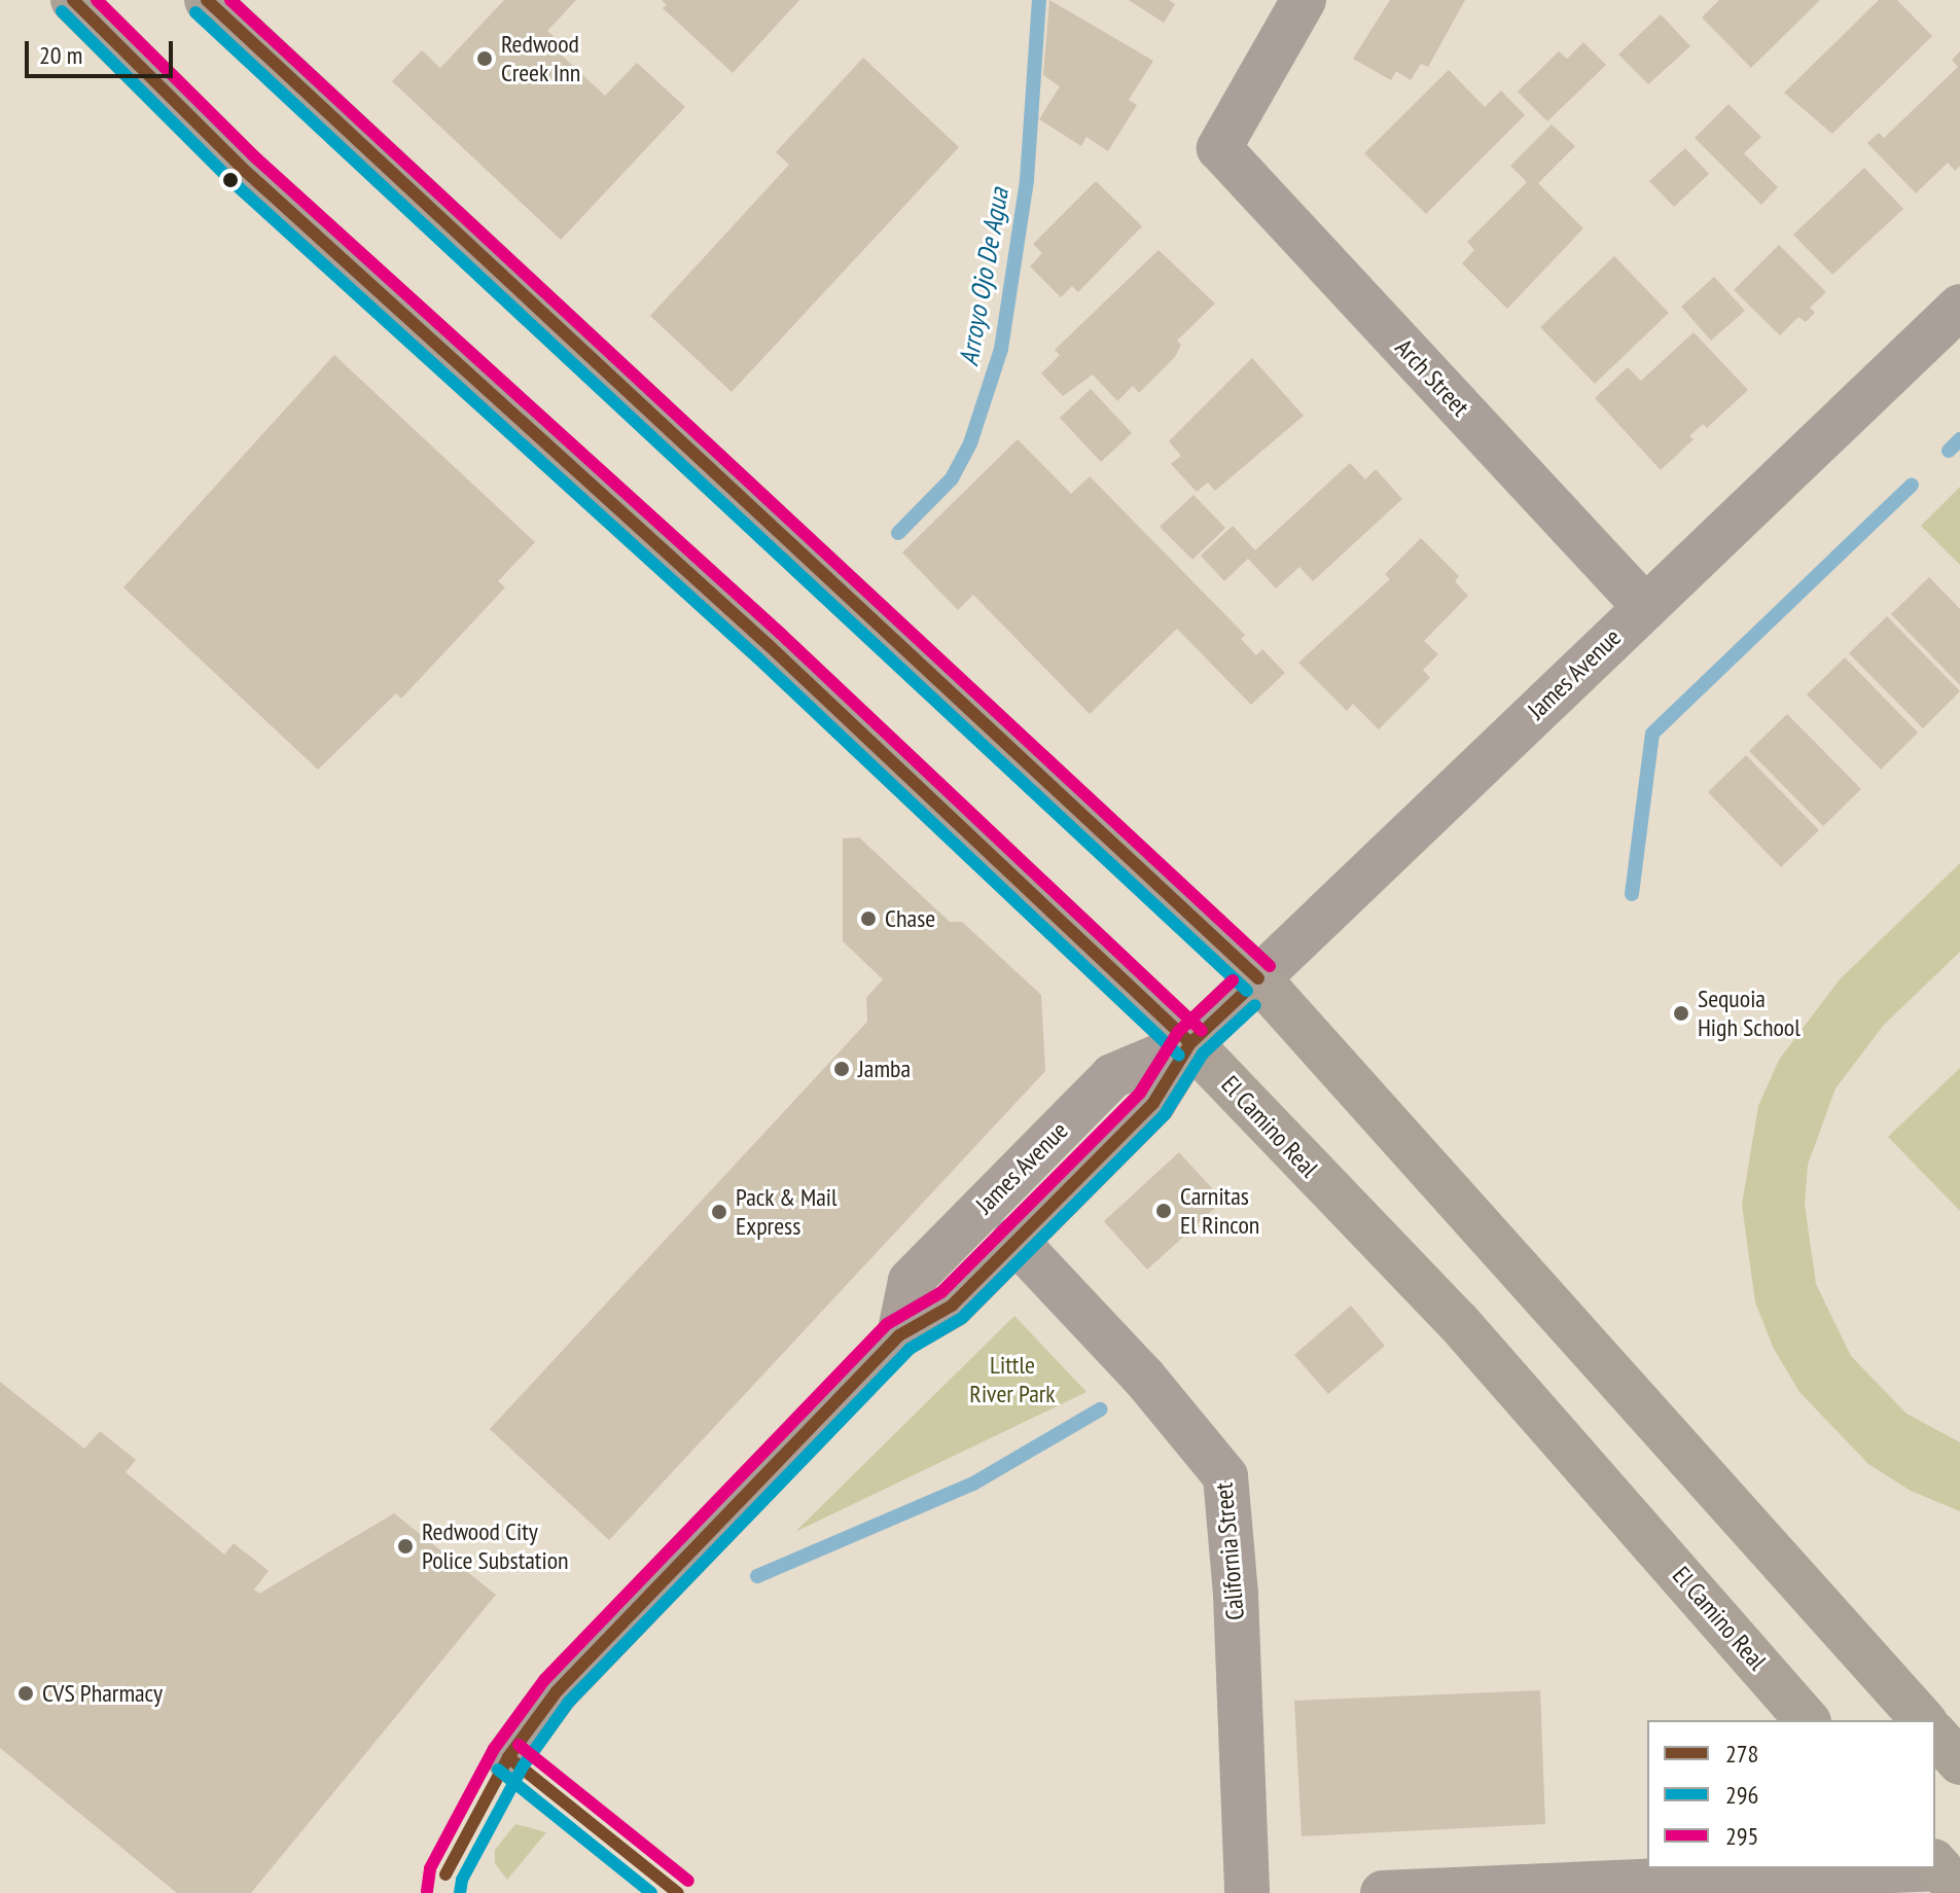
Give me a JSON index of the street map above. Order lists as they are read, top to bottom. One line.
{"streets":{"main road":["El Camino Real"],"street":["Arch Street","James Avenue","California Street"]},"crossings":[["Arch Street","James Avenue"],["James Avenue","El Camino Real"],["James Avenue","California Street"]],"water":["Arroyo Ojo De Agua"],"parks":["Little River Park"],"places":["Redwood Creek Inn","Chase","Sequoia High School","Jamba","Carnitas El Rincon","Pack & Mail Express","Redwood City Police Substation","CVS Pharmacy"],"lines":["transit line 278","transit line 295","transit line 296"],"legend":["278","296","295"],"scale_bar":"20 m"}
